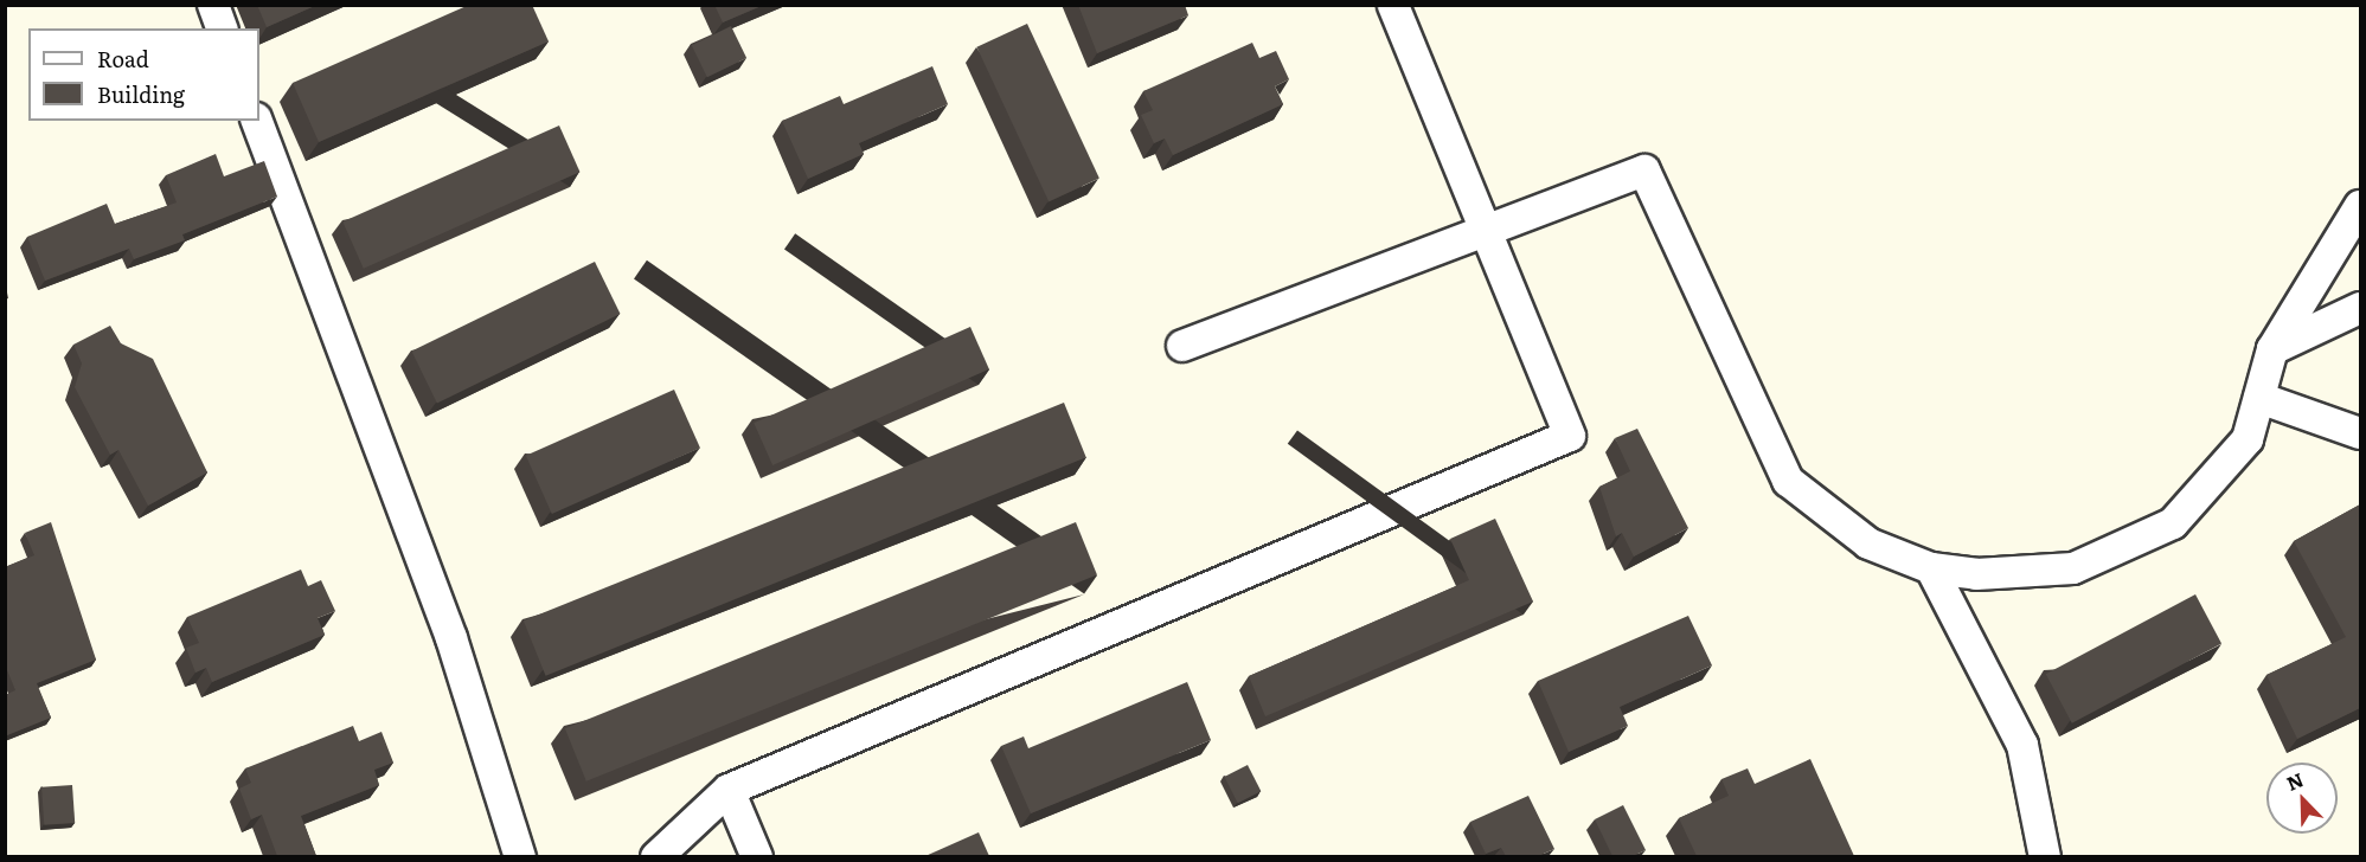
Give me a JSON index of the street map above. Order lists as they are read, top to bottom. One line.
{"legend":["Road","Building"],"north":"top left"}
